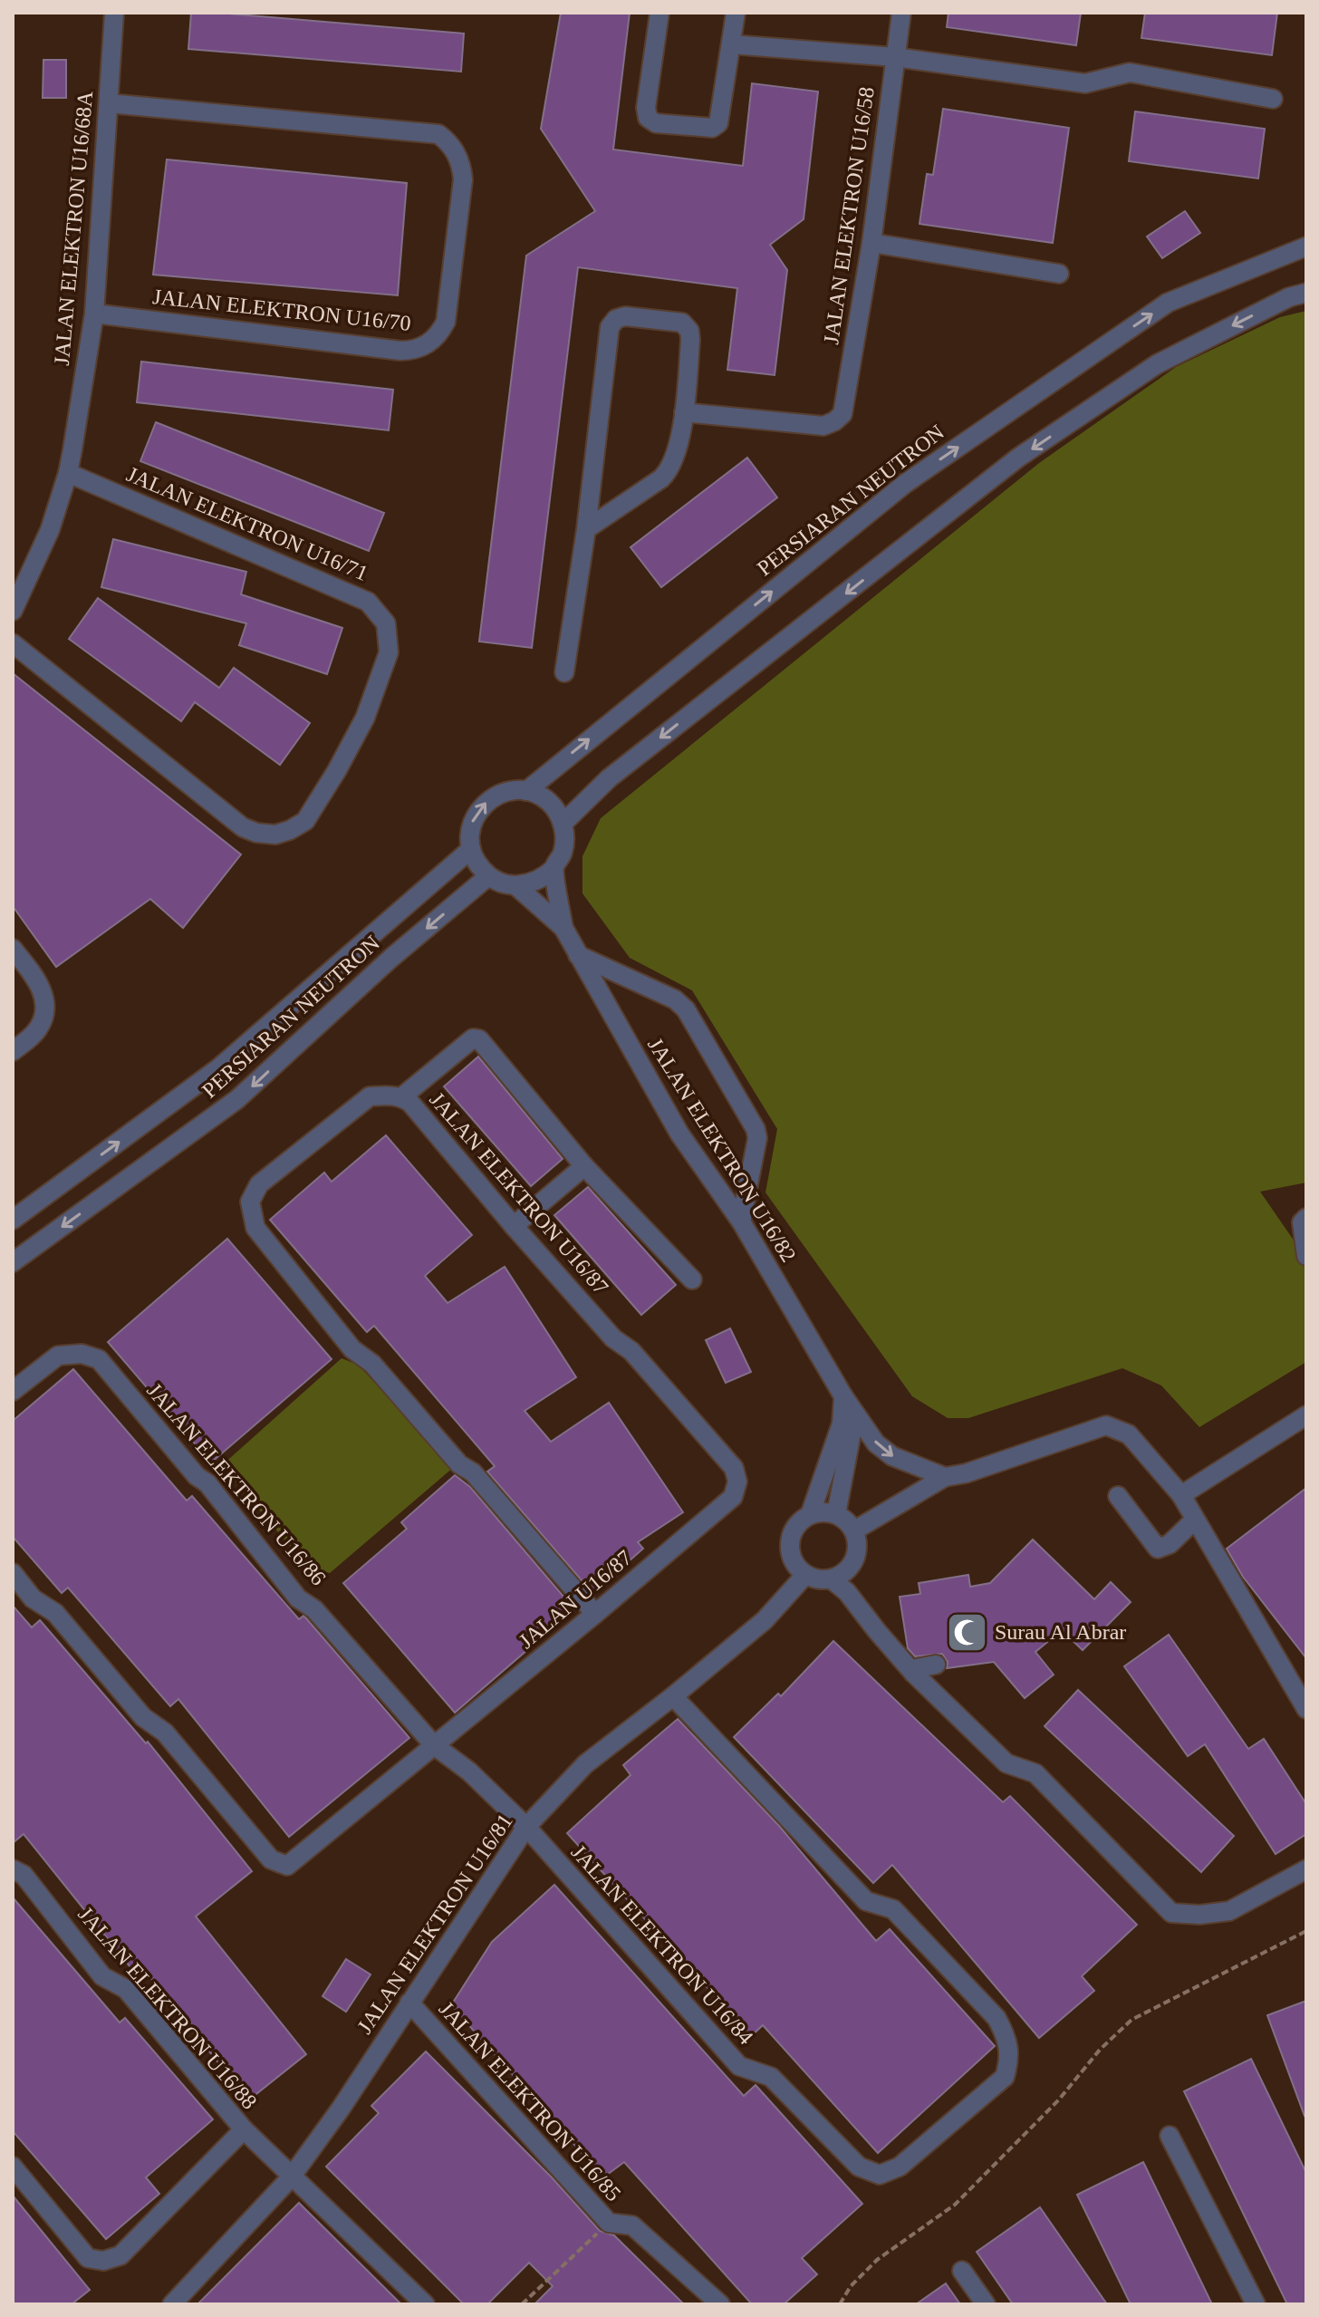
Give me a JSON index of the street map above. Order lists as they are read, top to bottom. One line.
{"streets":{"street":["JALAN ELEKTRON U16/58","JALAN ELEKTRON U16/68A","JALAN ELEKTRON U16/70","PERSIARAN NEUTRON","JALAN ELEKTRON U16/71","JALAN ELEKTRON U16/82","JALAN ELEKTRON U16/87","JALAN ELEKTRON U16/86","JALAN U16/87","JALAN ELEKTRON U16/81","JALAN ELEKTRON U16/84","JALAN ELEKTRON U16/88","JALAN ELEKTRON U16/85"]},"crossings":[["JALAN ELEKTRON U16/68A","JALAN ELEKTRON U16/70"],["JALAN ELEKTRON U16/68A","JALAN ELEKTRON U16/71"],["JALAN ELEKTRON U16/87","JALAN U16/87"],["JALAN ELEKTRON U16/86","JALAN U16/87"],["JALAN ELEKTRON U16/86","JALAN ELEKTRON U16/81"],["JALAN ELEKTRON U16/86","JALAN ELEKTRON U16/84"],["JALAN ELEKTRON U16/81","JALAN ELEKTRON U16/84"],["JALAN ELEKTRON U16/81","JALAN ELEKTRON U16/85"]],"places":{"mosque":["Surau Al Abrar"]}}
